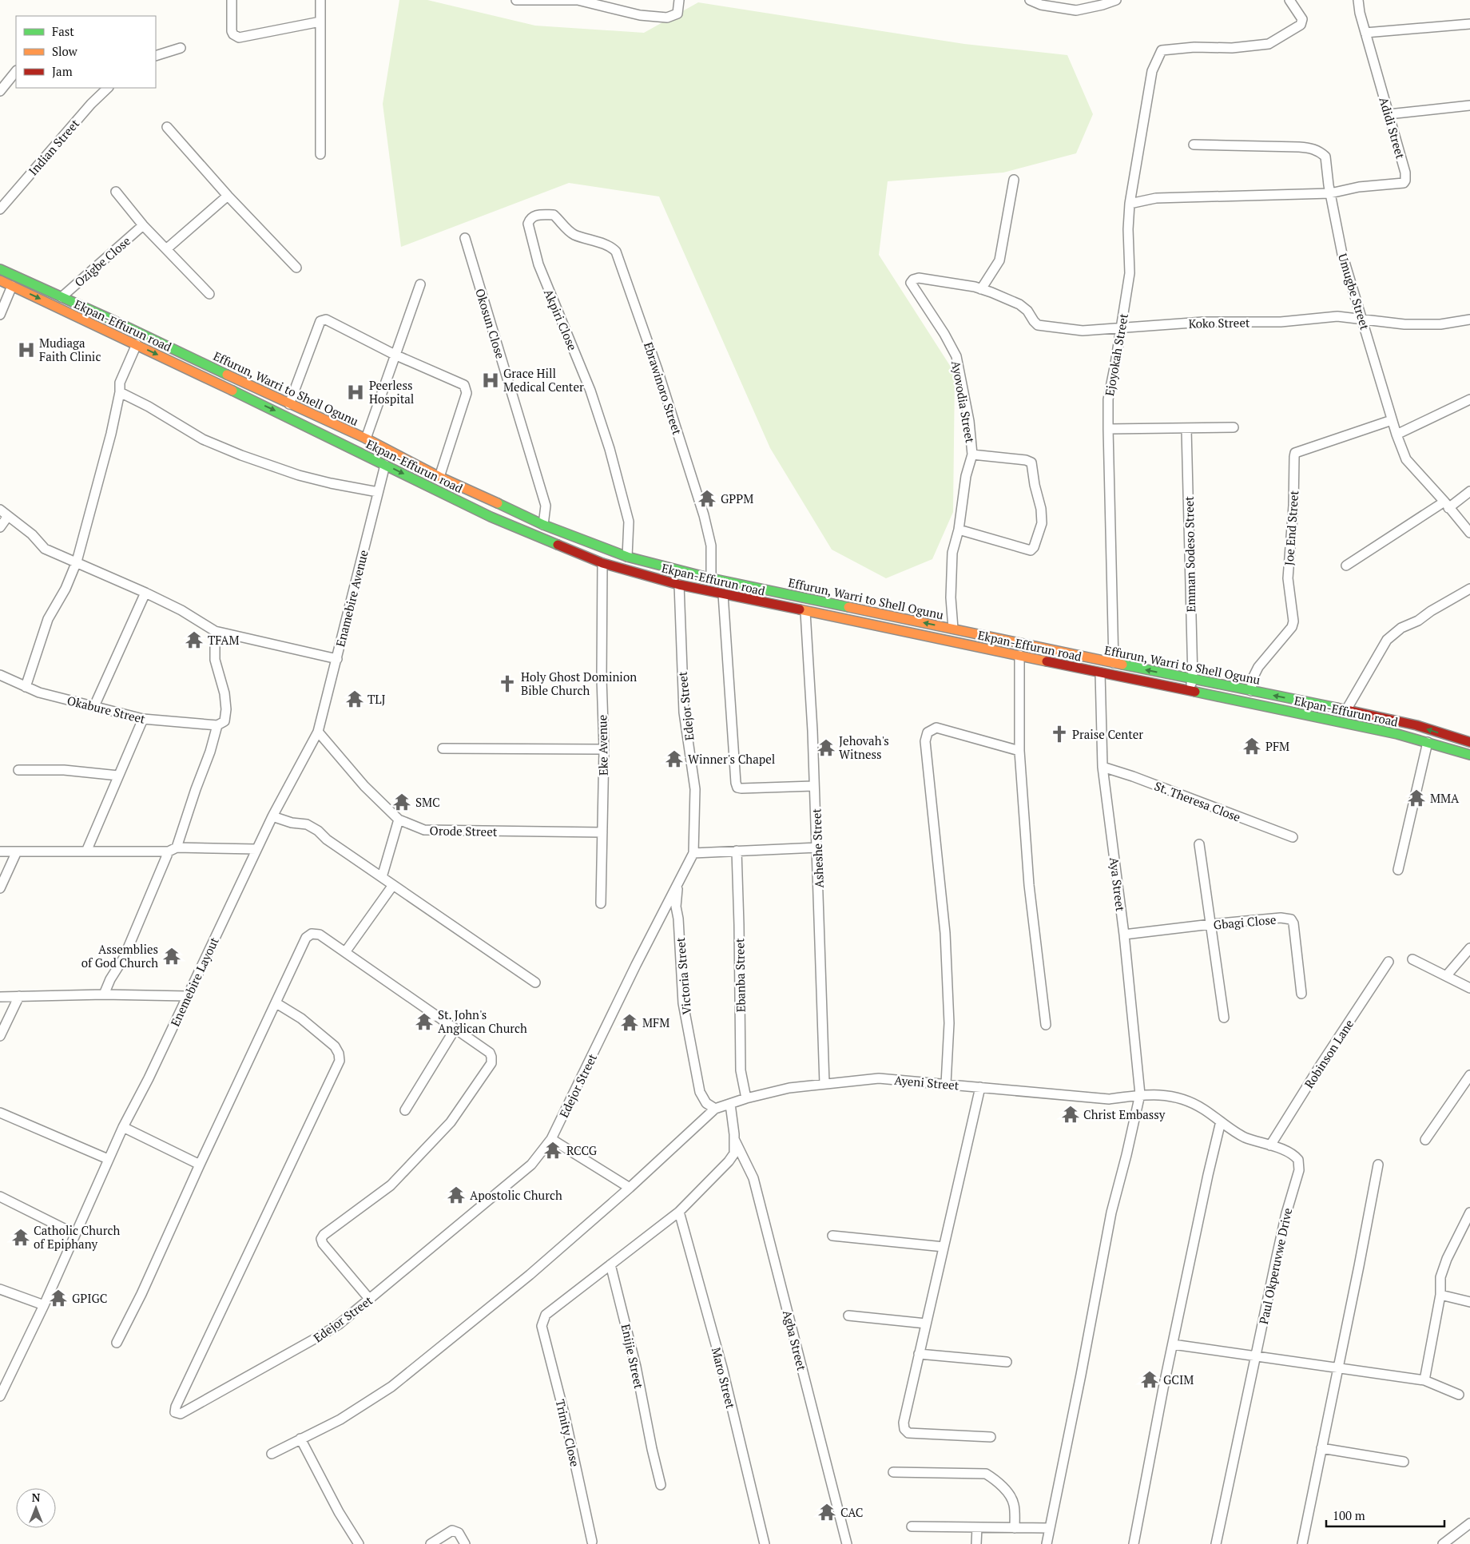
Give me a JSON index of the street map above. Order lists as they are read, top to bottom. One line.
{"streets":{"main road":["Ekpan-Effurun road","Effurun, Warri to Shell Ogunu"],"street":["Adidi Street","Indian Street","Ozigbe Close","Umugbe Street","Akpiri Close","Koko Street","Okosun Close","Ejoyokah Street","Ebrawinoro Street","Ayovodia Street","Joe End Street","Emman Sodeso Street","Enamebire Avenue","Edejor Street","Okabure Street","Eke Avenue","St. Theresa Close","Orode Street","Asheshe Street","Aya Street","Gbagi Close","Ebanba Street","Victoria Street","Enemebire Layout","Robinson Lane","Ayeni Street","Paul Okperuvwe Drive","Agba Street","Enijie Street","Maro Street","Trinity Close"]},"crossings":[["Adidi Street","Umugbe Street"],["Ozigbe Close","Effurun, Warri to Shell Ogunu"],["Umugbe Street","Koko Street"],["Umugbe Street","Joe End Street"],["Akpiri Close","Effurun, Warri to Shell Ogunu"],["Akpiri Close","Ebrawinoro Street"],["Koko Street","Ejoyokah Street"],["Koko Street","Ayovodia Street"],["Okosun Close","Effurun, Warri to Shell Ogunu"],["Ekpan-Effurun road","Enamebire Avenue"],["Ekpan-Effurun road","Edejor Street"],["Ekpan-Effurun road","Eke Avenue"],["Ekpan-Effurun road","Asheshe Street"],["Ekpan-Effurun road","Aya Street"],["Ejoyokah Street","Effurun, Warri to Shell Ogunu"],["Effurun, Warri to Shell Ogunu","Ebrawinoro Street"],["Effurun, Warri to Shell Ogunu","Ayovodia Street"],["Effurun, Warri to Shell Ogunu","Joe End Street"],["Effurun, Warri to Shell Ogunu","Emman Sodeso Street"],["Enamebire Avenue","Orode Street"],["Enamebire Avenue","Enemebire Layout"],["Edejor Street","Victoria Street"],["Eke Avenue","Orode Street"],["St. Theresa Close","Aya Street"],["Orode Street","Enemebire Layout"],["Asheshe Street","Ayeni Street"],["Aya Street","Gbagi Close"],["Aya Street","Ayeni Street"],["Aya Street","Paul Okperuvwe Drive"],["Ebanba Street","Ayeni Street"],["Victoria Street","Ayeni Street"],["Robinson Lane","Paul Okperuvwe Drive"],["Ayeni Street","Paul Okperuvwe Drive"],["Enijie Street","Trinity Close"]],"one_way":["Ekpan-Effurun road","Effurun, Warri to Shell Ogunu"],"places":{"hospital":["Mudiaga Faith Clinic","Grace Hill Medical Center","Peerless Hospital"],"temple":["GPPM","TFAM","TLJ","PFM","Jehovah's Witness","Winner's Chapel","MMA","SMC","Assemblies of God Church","St. John's Anglican Church","MFM","Christ Embassy","RCCG","Apostolic Church","Catholic Church of Epiphany","GPIGC","GCIM","CAC"],"church":["Holy Ghost Dominion Bible Church","Praise Center"]},"legend":["Fast","Slow","Jam"],"scale_bar":"100 m","north":"top"}
